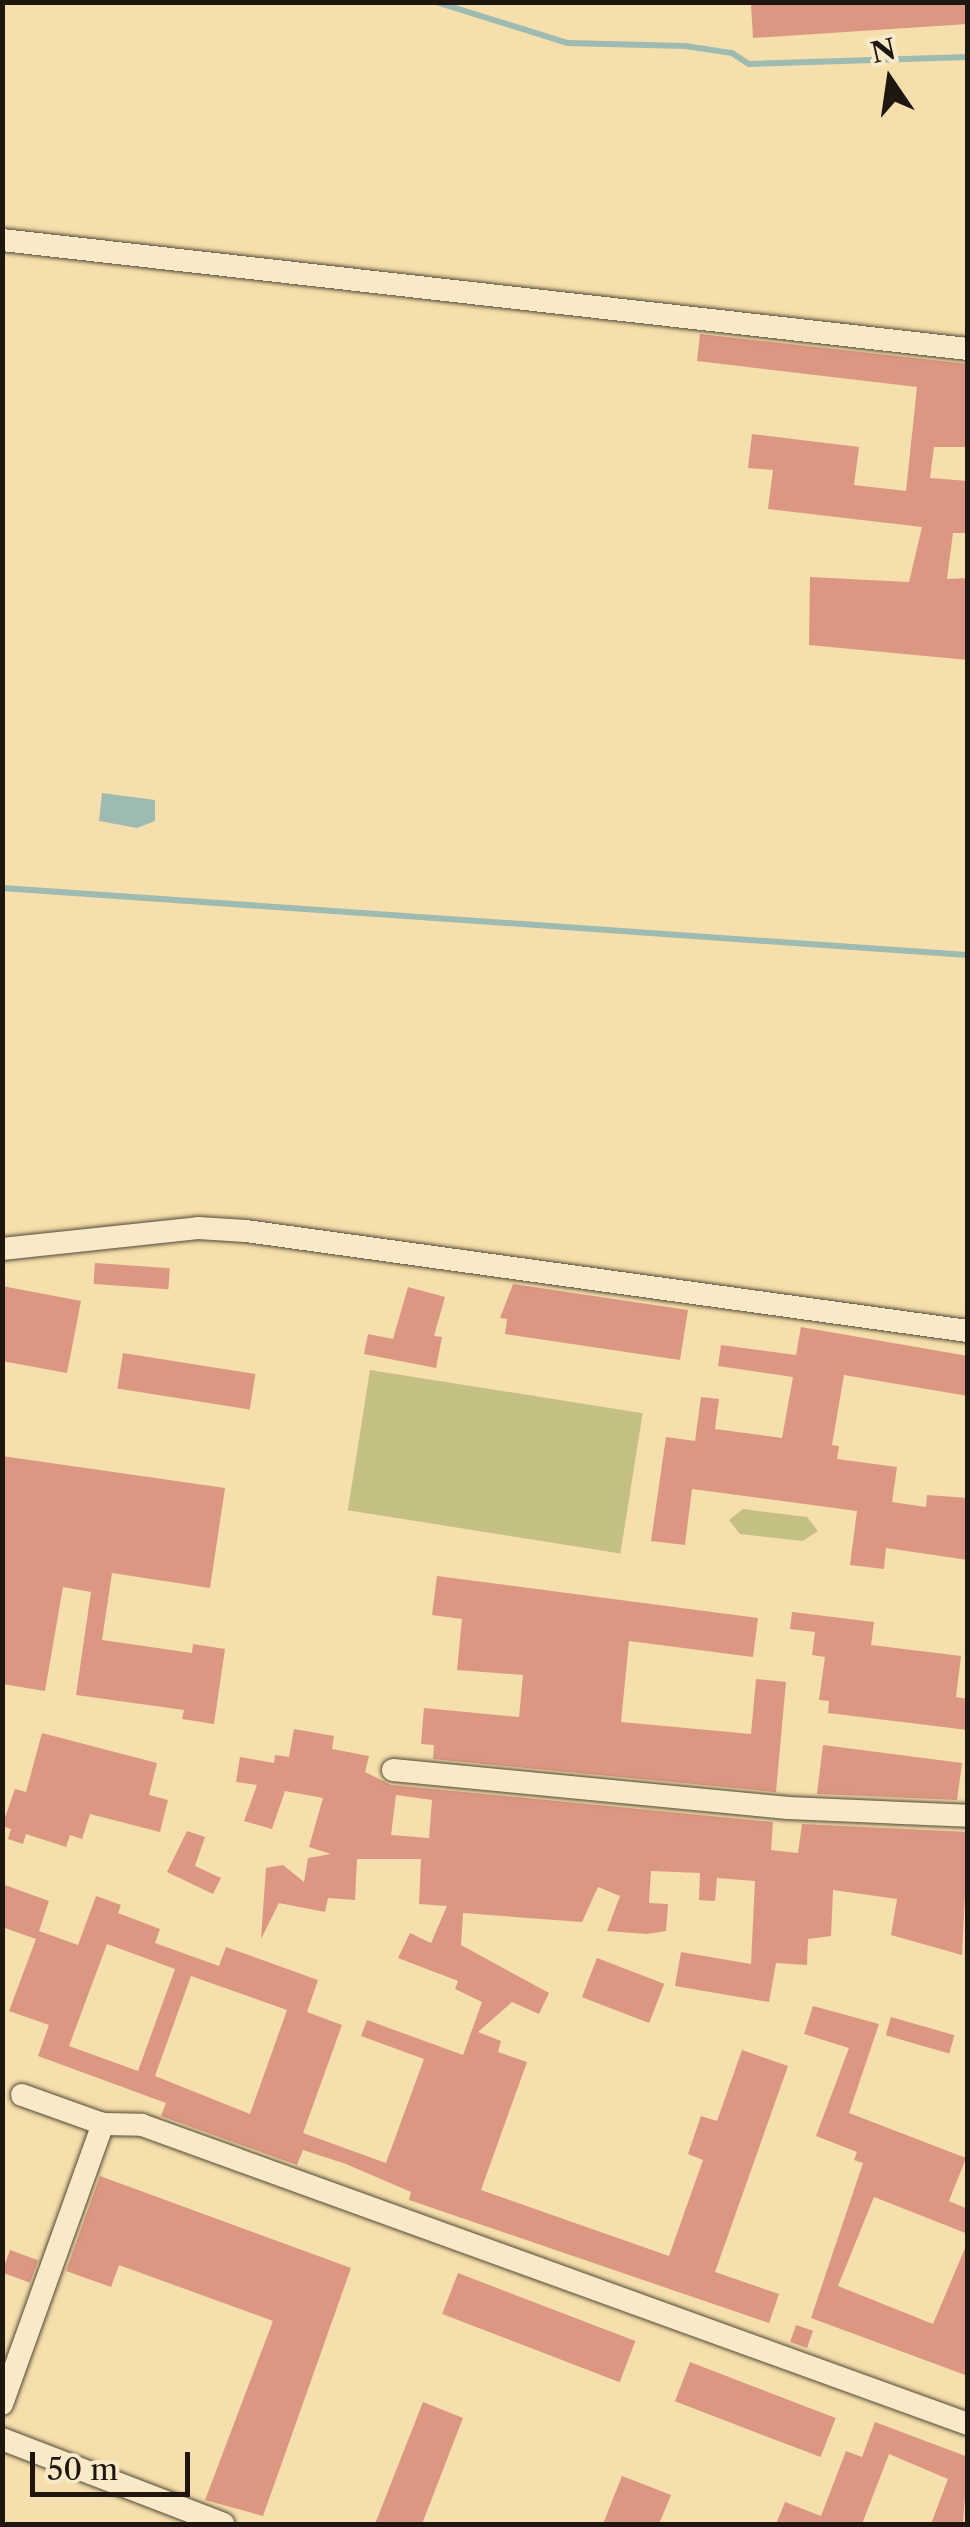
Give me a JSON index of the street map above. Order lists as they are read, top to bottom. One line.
{"scale_bar":"50 m","north":"top"}
